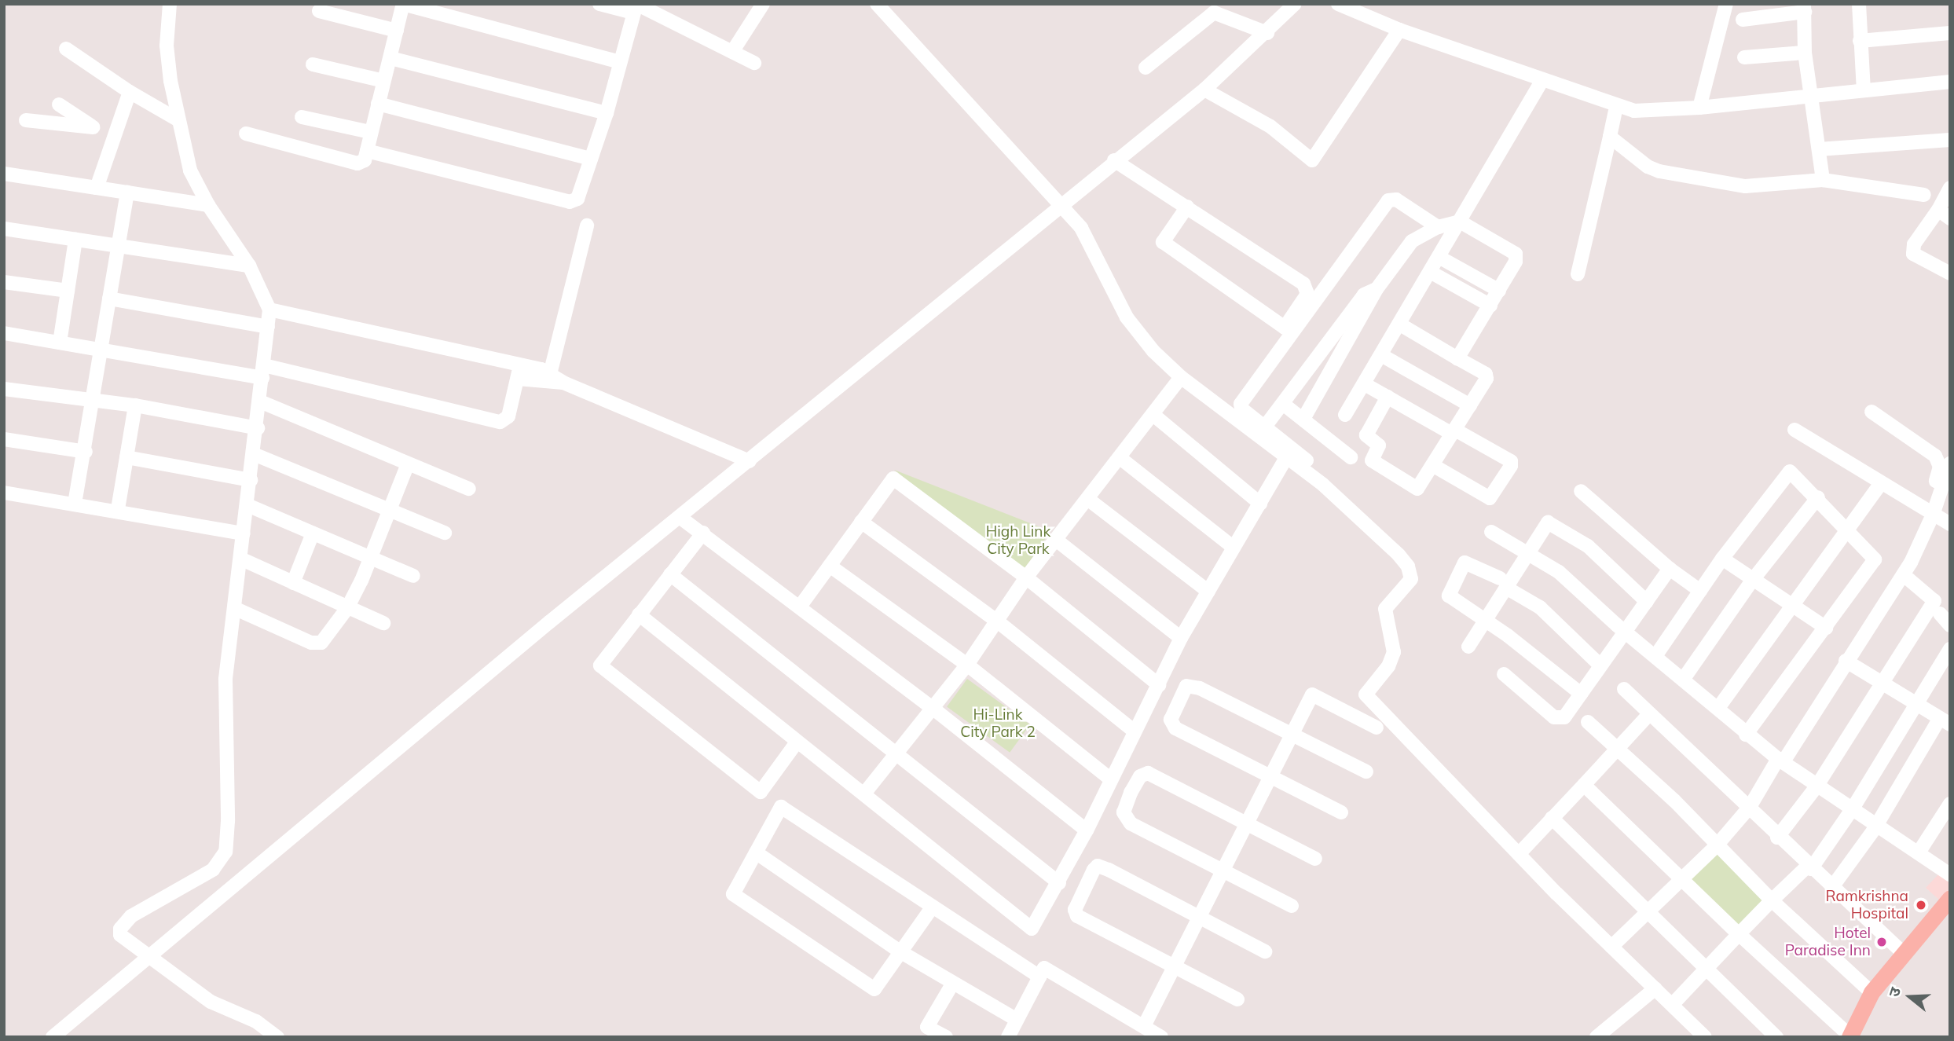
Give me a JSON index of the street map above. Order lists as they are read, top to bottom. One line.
{"parks":["High Link City Park","Hi-Link City Park 2"],"places":["Ramkrishna Hospital","Hotel Paradise Inn"],"north":"left"}
